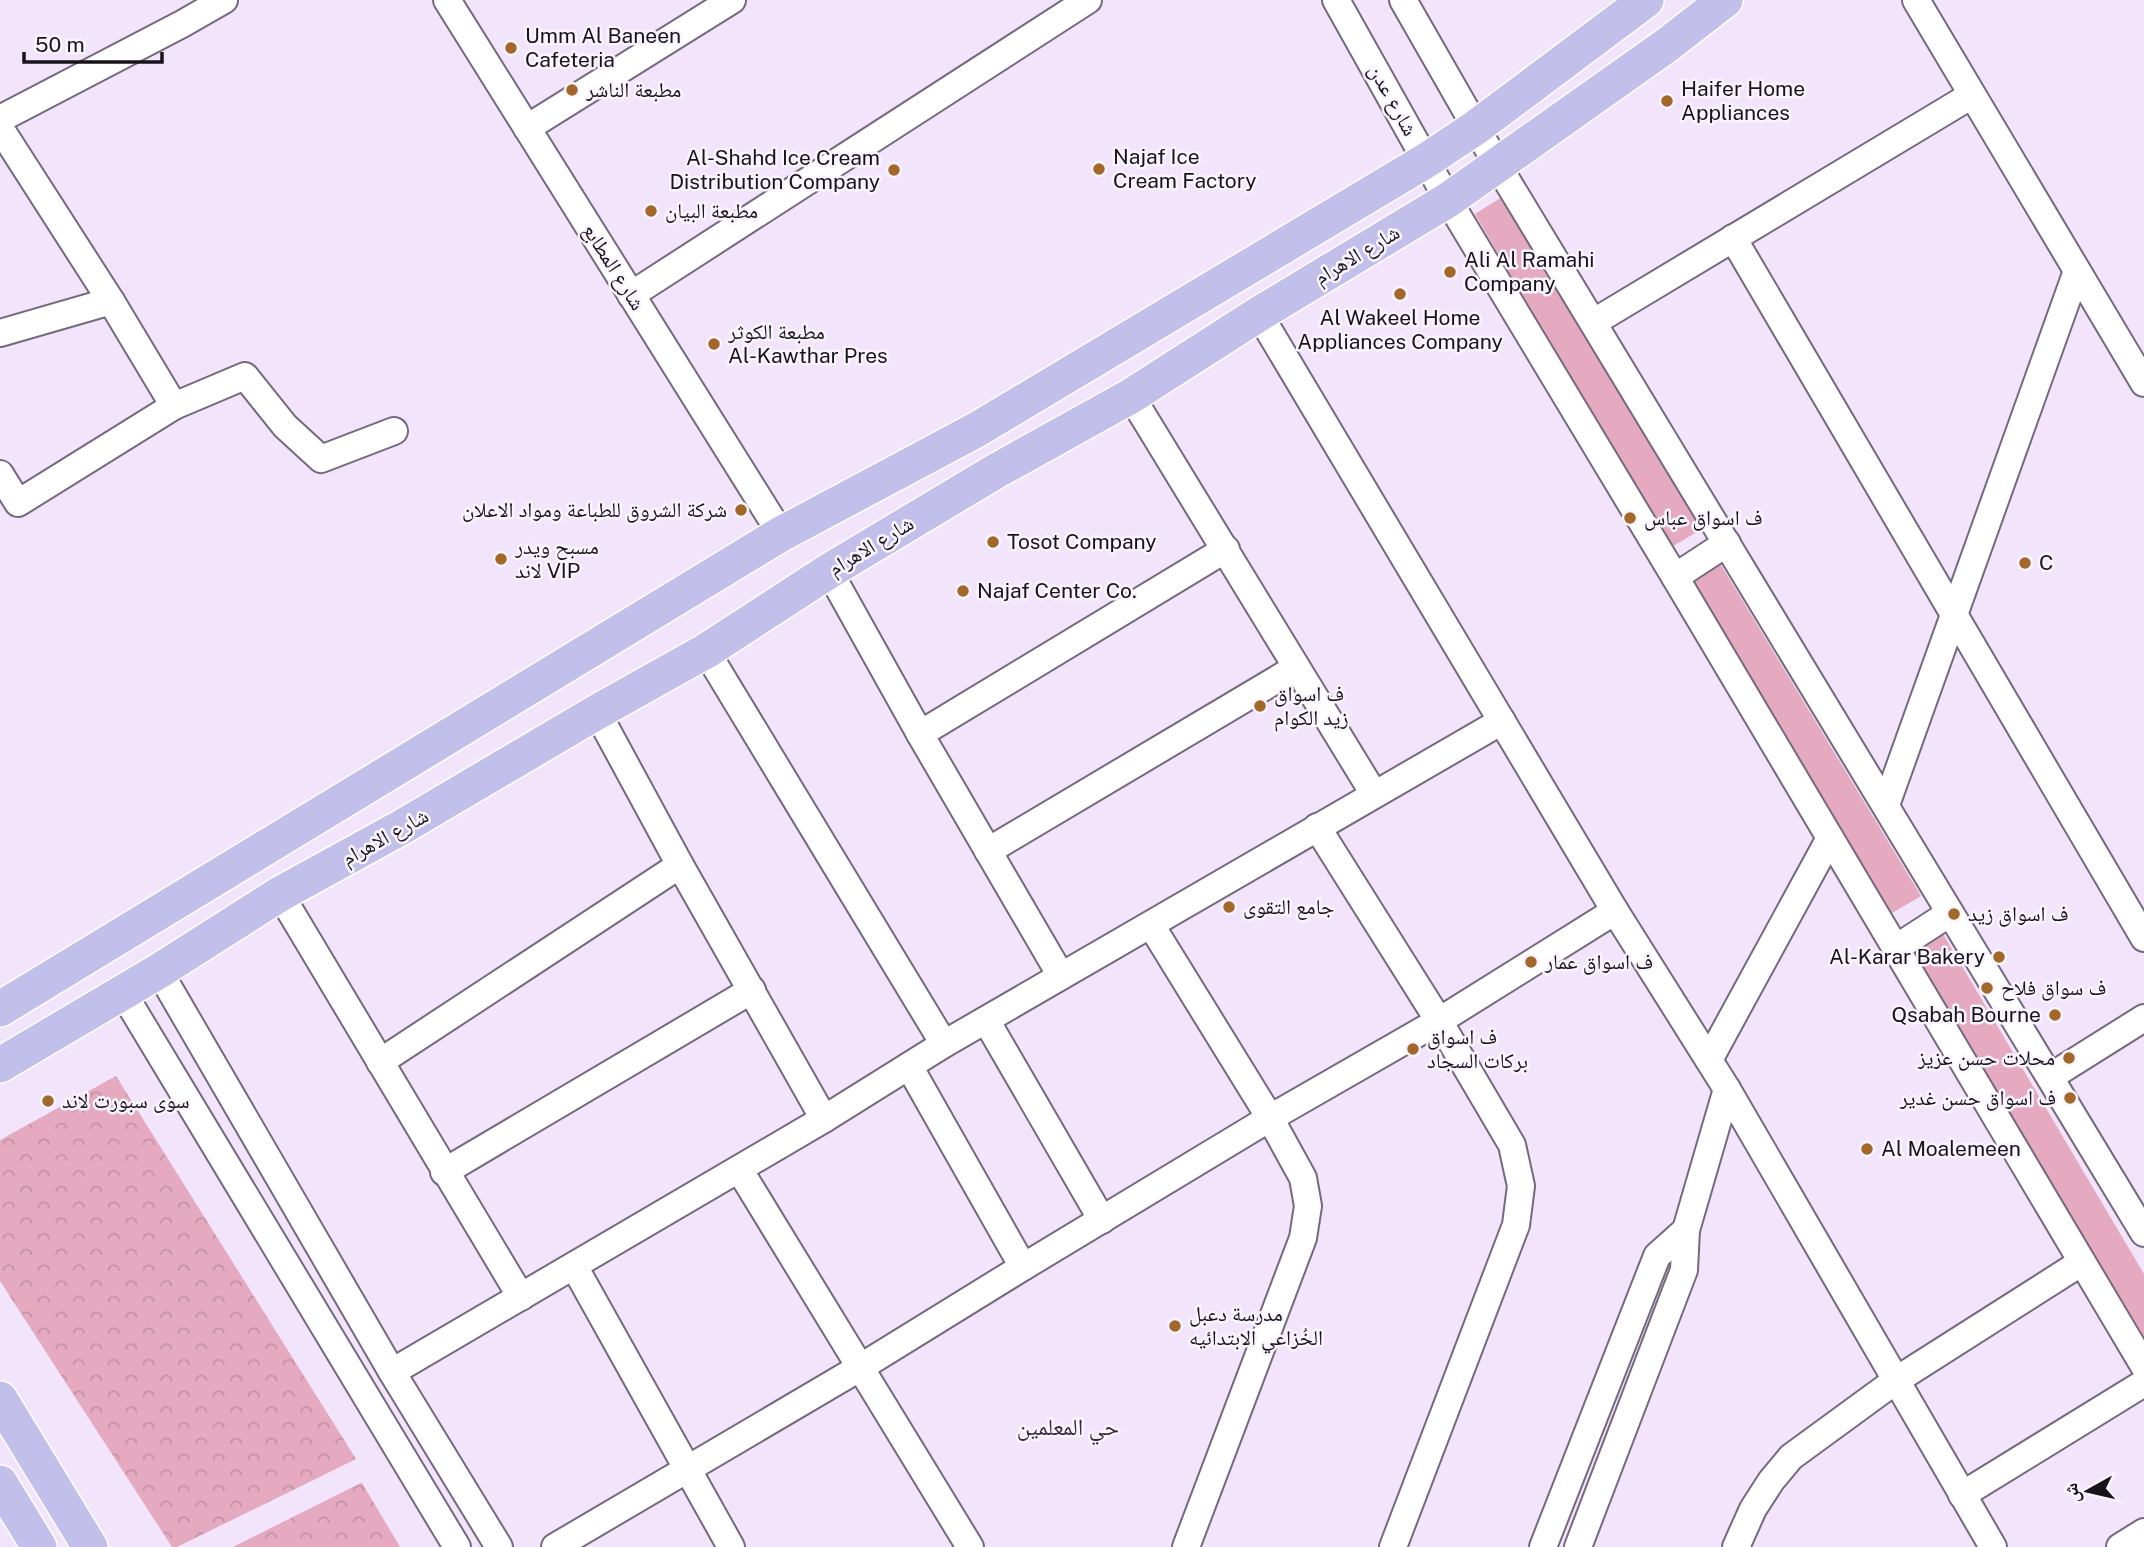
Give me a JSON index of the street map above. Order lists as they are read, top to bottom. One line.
{"streets":{"main road":["شارع الاهرام"],"street":["شارع عدن","شارع المطابع"]},"crossings":[["شارع عدن","شارع الاهرام"]],"districts":["حي المعلمین"],"places":["Umm Al Baneen Cafeteria","مطبعة الناشر","Haifer Home Appliances","Najaf Ice Cream Factory","Al-Shahd Ice Cream Distribution Company","مطبعة البيان","Ali Al Ramahi Company","Al Wakeel Home Appliances Company","مطبعة الكوثر Al-Kawthar Pres","شركة الشروق للطباعة ومواد الاعلان","ف اسواق عباس","Tosot Company","مسبح ويدر لاند VIP","C","Najaf Center Co.","ف اسواق زيد الكوام","جامع التقوى","ف اسواق زيد","Al-Karar Bakery","ف اسواق عمار","ف سواق فلاح","Qsabah Bourne","ف اسواق بركات السجاد","محلات حسن عزيز","ف اسواق حسن غدير","سوى سبورت لاند","Al Moalemeen","مدرسة دعبل الخُزاعي الابتدائيه"],"scale_bar":"50 m","north":"left"}
